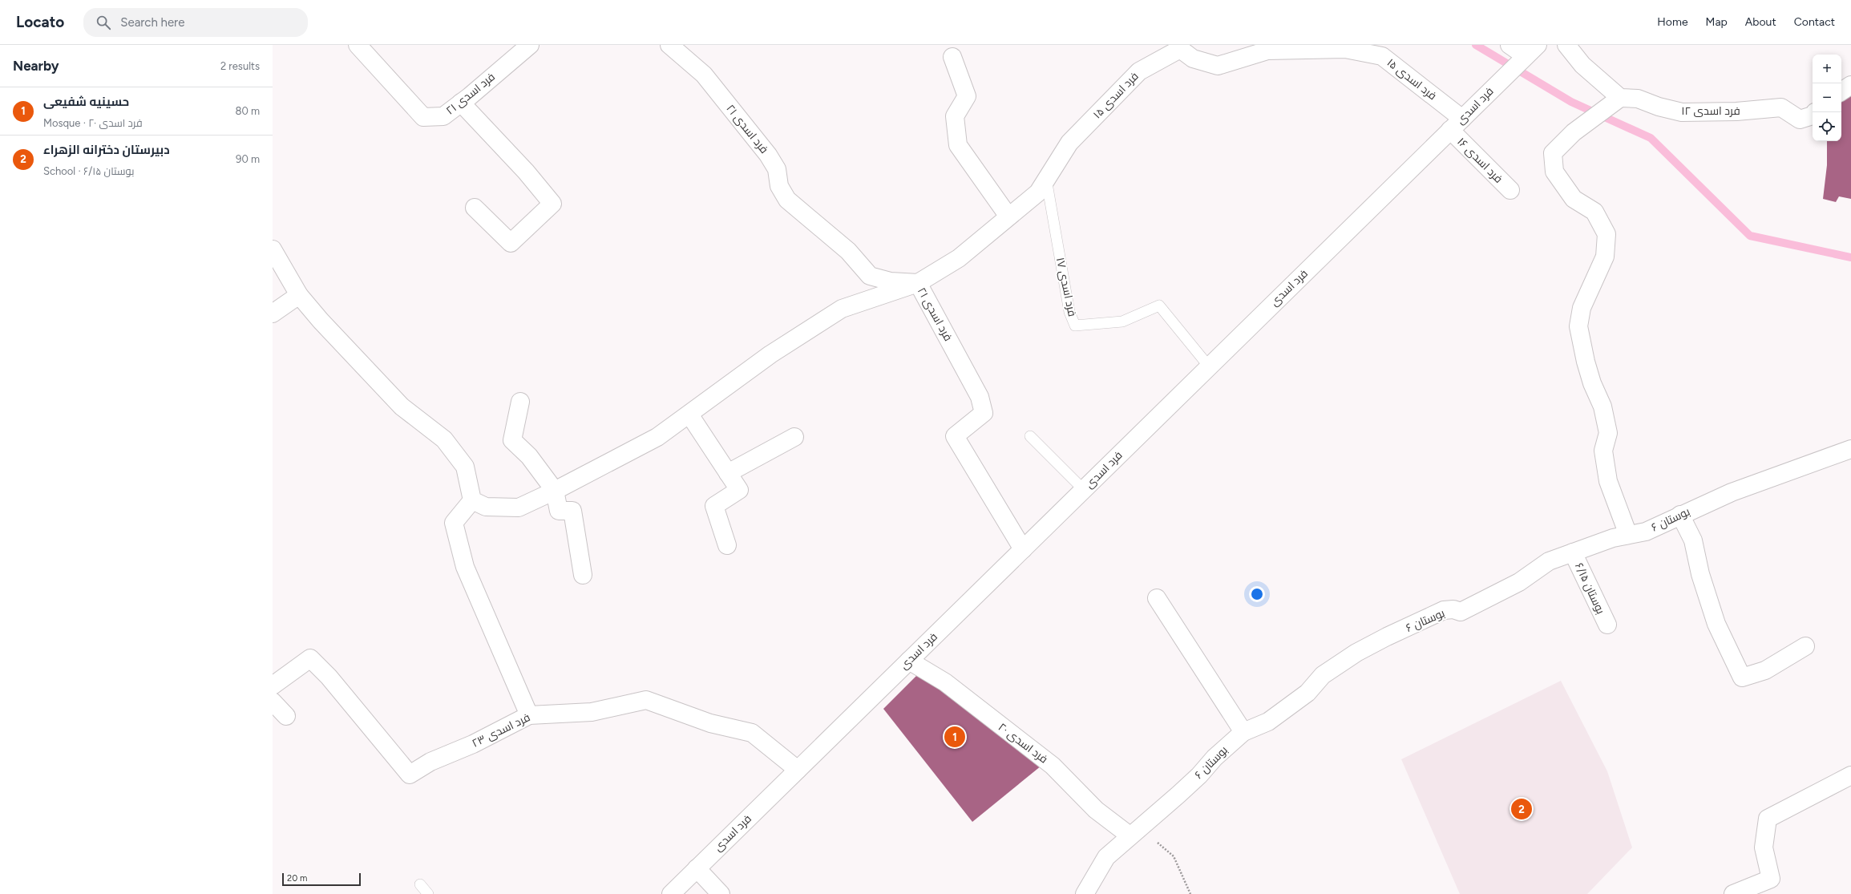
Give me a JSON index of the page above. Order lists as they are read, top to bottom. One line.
{"streets":{"street":["فرد اسدی ۱۵","فرد اسدی ۲۱","فرد اسدی","فرد اسدی ۱۲","فرد اسدی ۱۶","بوستان ۶","بوستان ۶/۱۵","فرد اسدی ۲۳","فرد اسدی ۲۰"],"lane":["فرد اسدی ۱۷"]},"crossings":[["فرد اسدی ۱۵","فرد اسدی ۲۱"],["فرد اسدی ۱۵","فرد اسدی"],["فرد اسدی ۱۵","فرد اسدی ۱۶"],["فرد اسدی ۱۵","فرد اسدی ۱۷"],["فرد اسدی ۲۱","فرد اسدی"],["فرد اسدی","فرد اسدی ۱۶"],["فرد اسدی","فرد اسدی ۱۷"],["فرد اسدی","فرد اسدی ۲۳"],["فرد اسدی","فرد اسدی ۲۰"],["بوستان ۶","بوستان ۶/۱۵"],["بوستان ۶","فرد اسدی ۲۰"]],"scale_bar":"20 m","page":{"header":"Locato","search":"Search here","nav":["Home","Map","About","Contact"],"heading":["Nearby","2 results"],"map_buttons":["+","−"],"list":[{"mark":"1","name":"حسینیه شفیعی","note":"Mosque · فرد اسدی ۲۰","value":"80 m"},{"mark":"2","name":"دبیرستان دخترانه الزهراء","note":"School · بوستان ۶/۱۵","value":"90 m"}],"pins":["1","2"],"scale":"20 m"}}
